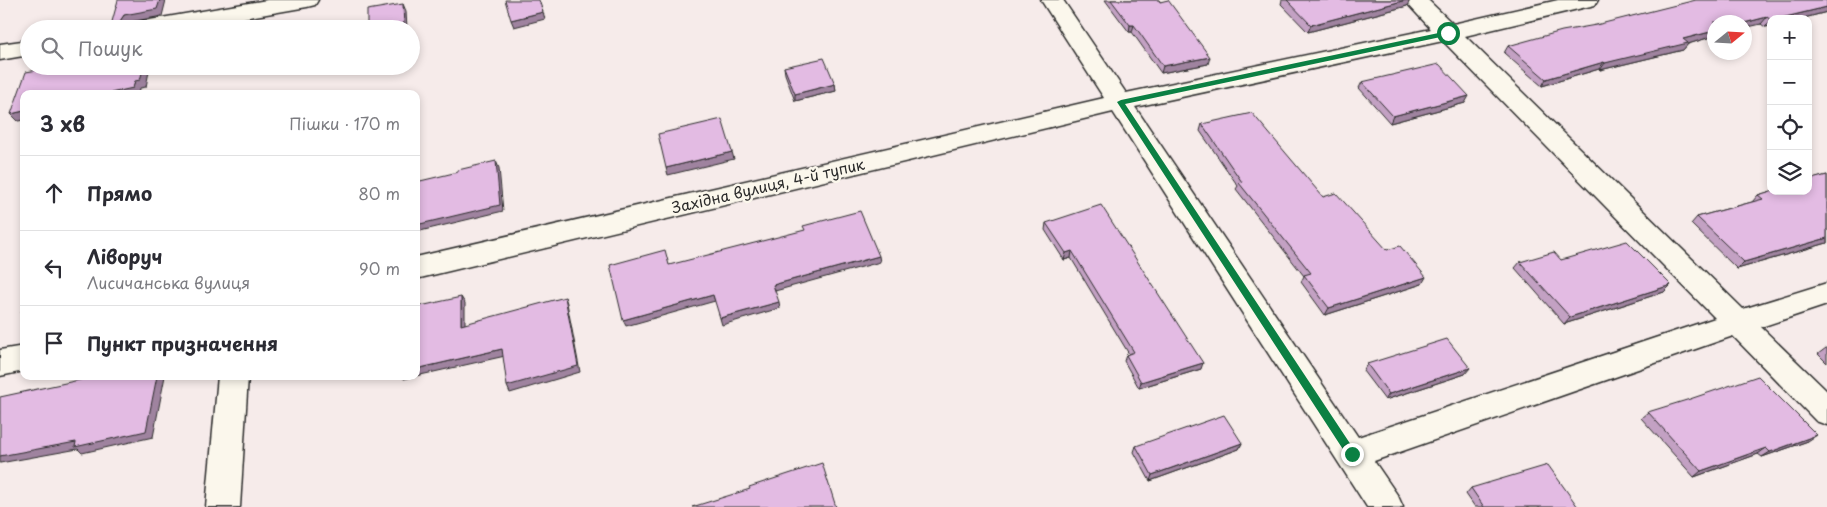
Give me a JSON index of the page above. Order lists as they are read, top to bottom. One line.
{"streets":{"street":["Західна вулиця, 4-й тупик"]},"north":"right","page":{"map_buttons":["+","−"],"search":"Пошук","heading":["3 хв","Пішки · 170 m"],"list":[["Прямо","80 m"],["Ліворуч","Лисичанська вулиця","90 m"],"Пункт призначення"]}}
